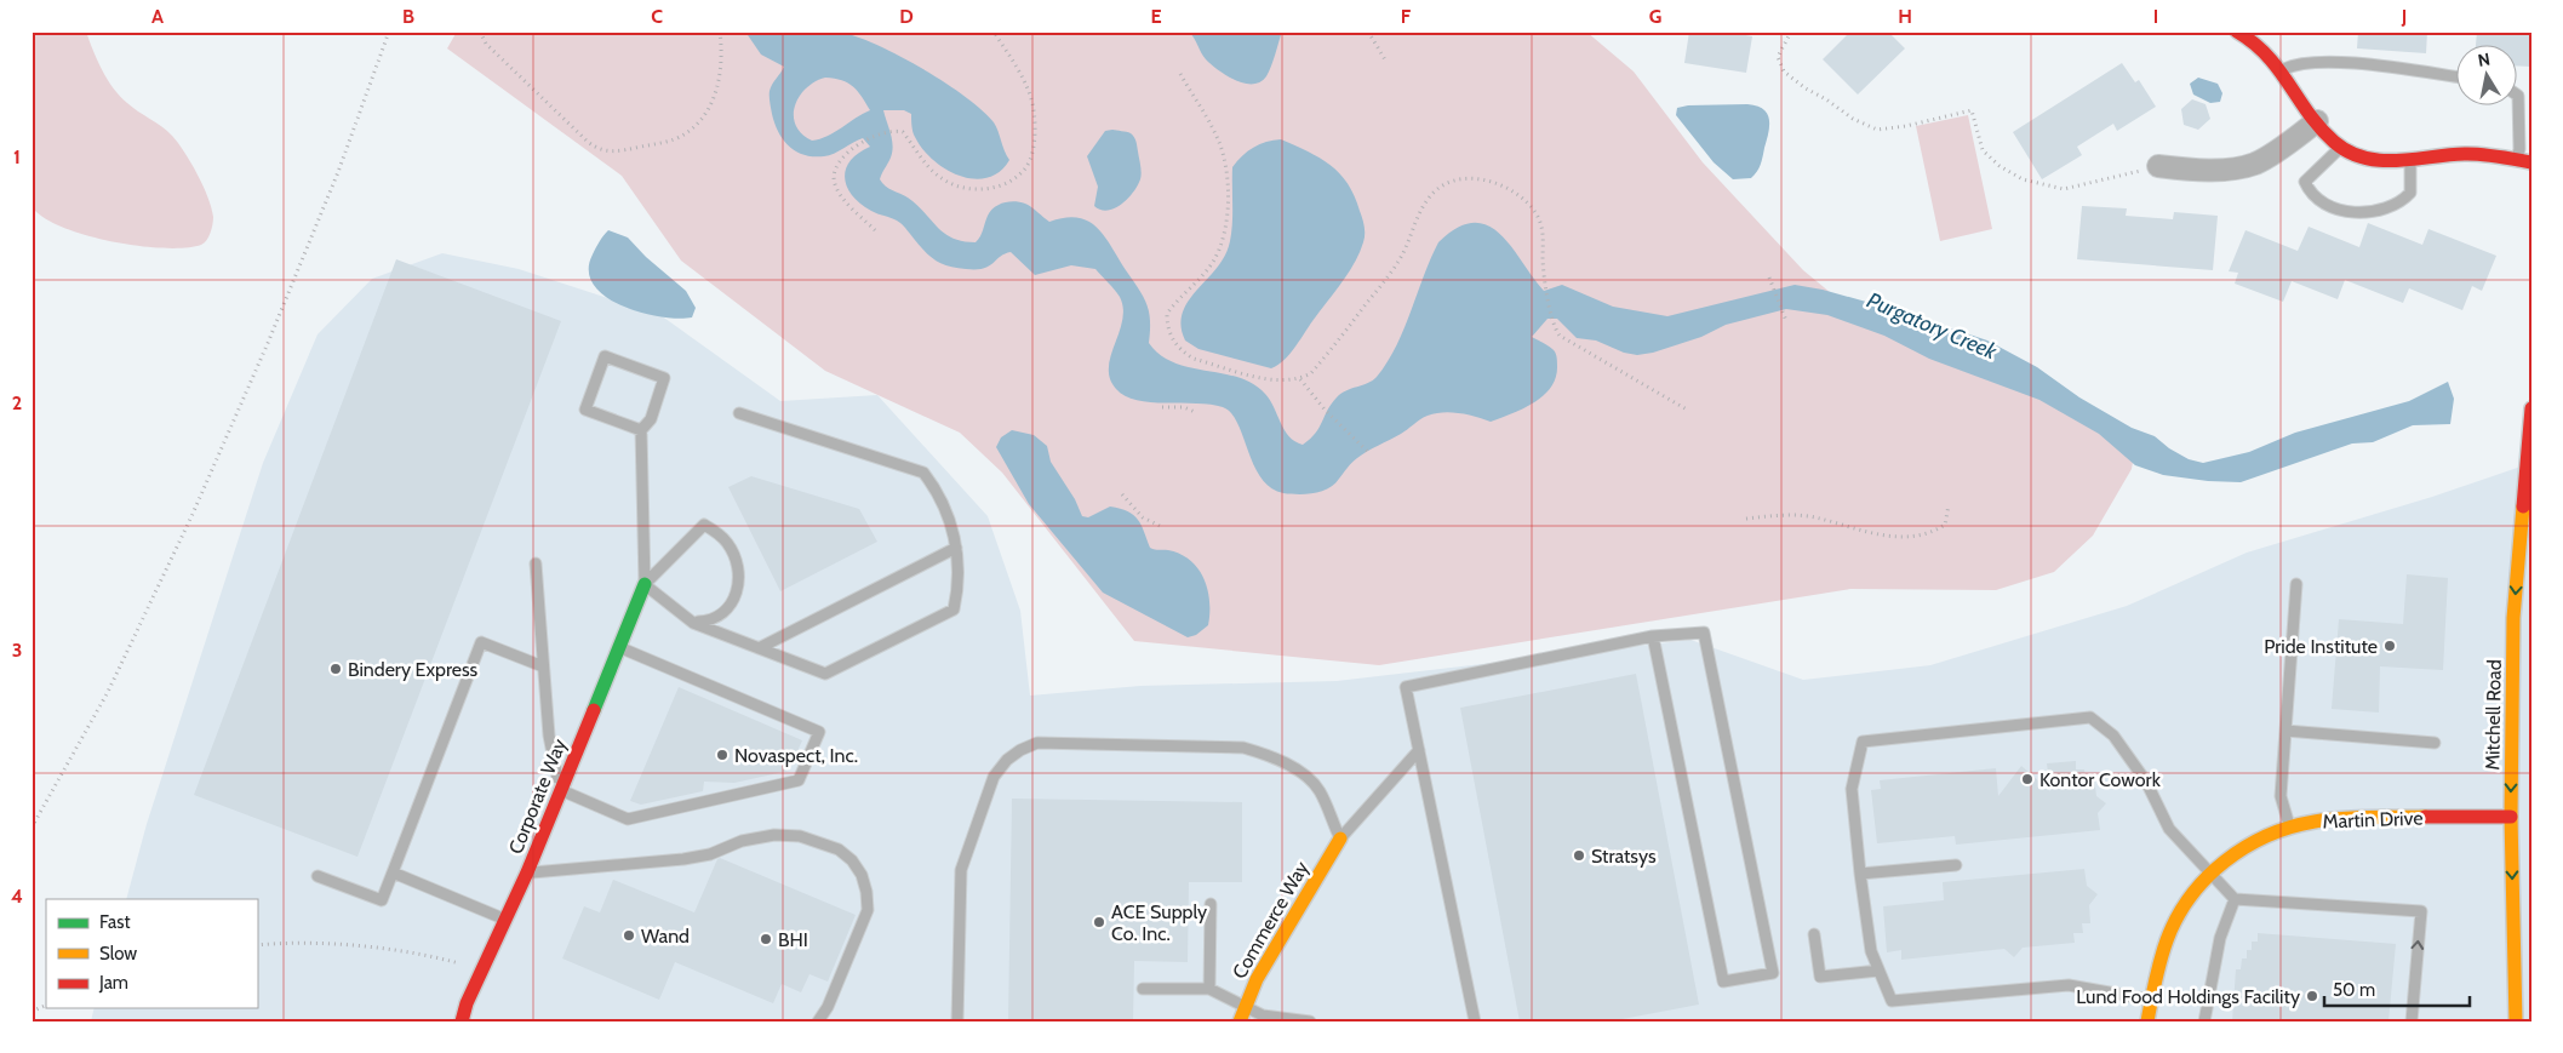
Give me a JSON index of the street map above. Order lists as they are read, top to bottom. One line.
{"streets":{"street":["Mitchell Road","Corporate Way","Martin Drive","Commerce Way"]},"crossings":[["Mitchell Road","Martin Drive"]],"one_way":["Mitchell Road"],"water":["Purgatory Creek"],"places":["Pride Institute","Bindery Express","Novaspect, Inc.","Kontor Cowork","Stratsys","ACE Supply Co. Inc.","Wand","BHI","Lund Food Holdings Facility"],"legend":["Fast","Slow","Jam"],"scale_bar":"50 m","north":"top","grid":{"columns":["A","B","C","D","E","F","G","H","I","J"],"rows":["1","2","3","4"]}}
